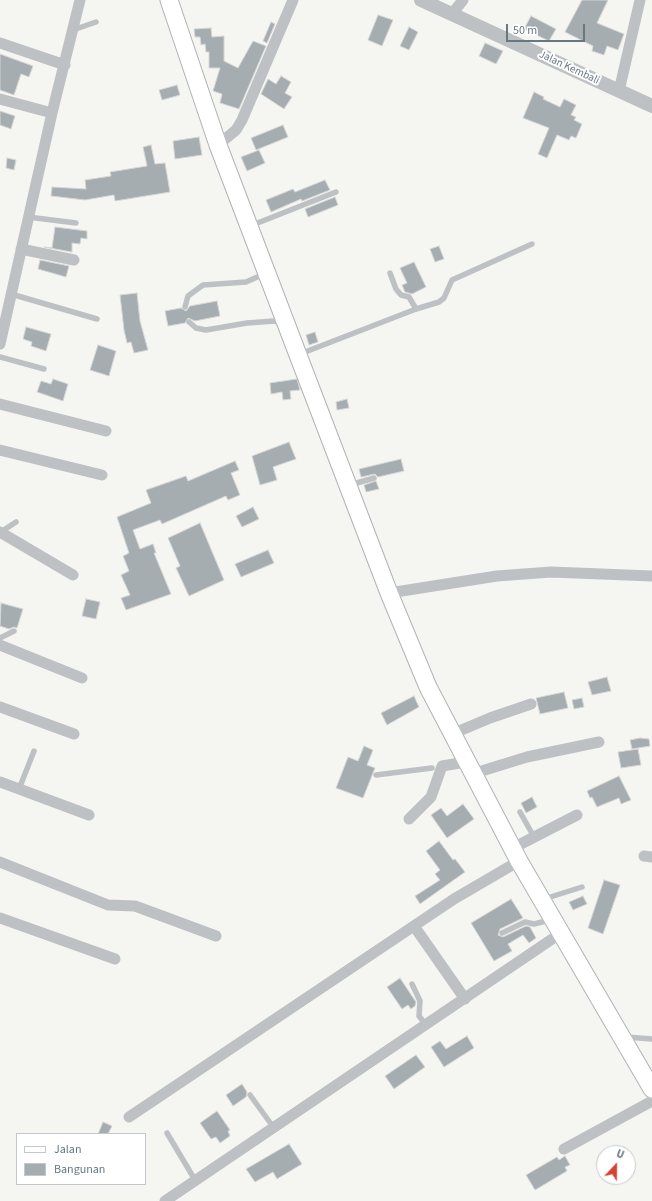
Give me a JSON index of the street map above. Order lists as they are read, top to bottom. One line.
{"streets":{"street":["Jalan Kembali"]},"legend":["Jalan","Bangunan"],"scale_bar":"50 m","north":"top"}
